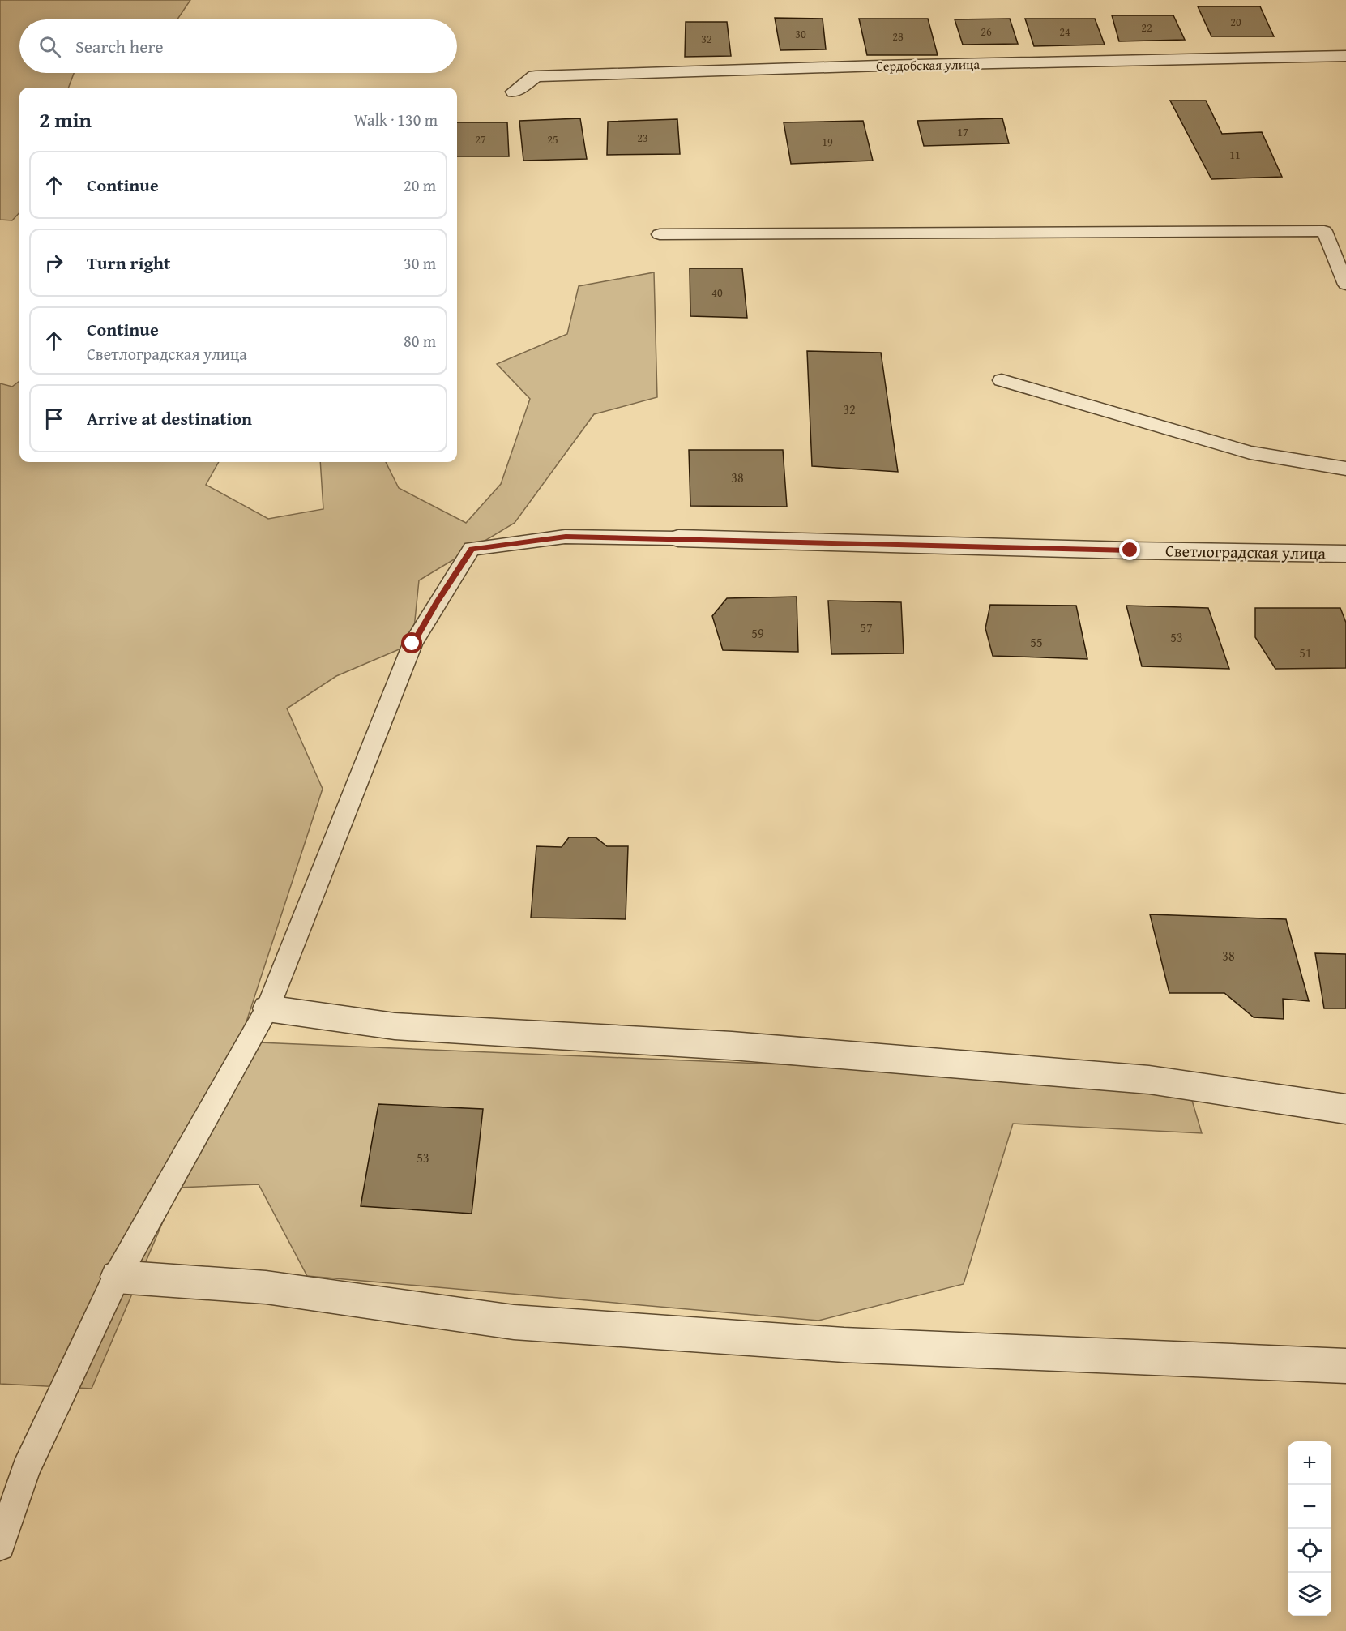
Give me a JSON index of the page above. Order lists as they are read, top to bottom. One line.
{"streets":{"street":["Сердобская улица","Светлоградская улица"]},"house_numbers":["20","22","26","24","30","28","32","17","23","27","25","19","11","40","32","38","57","59","53","55","51","38","53"],"page":{"search":"Search here","heading":["2 min","Walk · 130 m"],"list":[["Continue","20 m"],["Turn right","30 m"],["Continue","Светлоградская улица","80 m"],"Arrive at destination"],"map_buttons":["+","−"]}}
